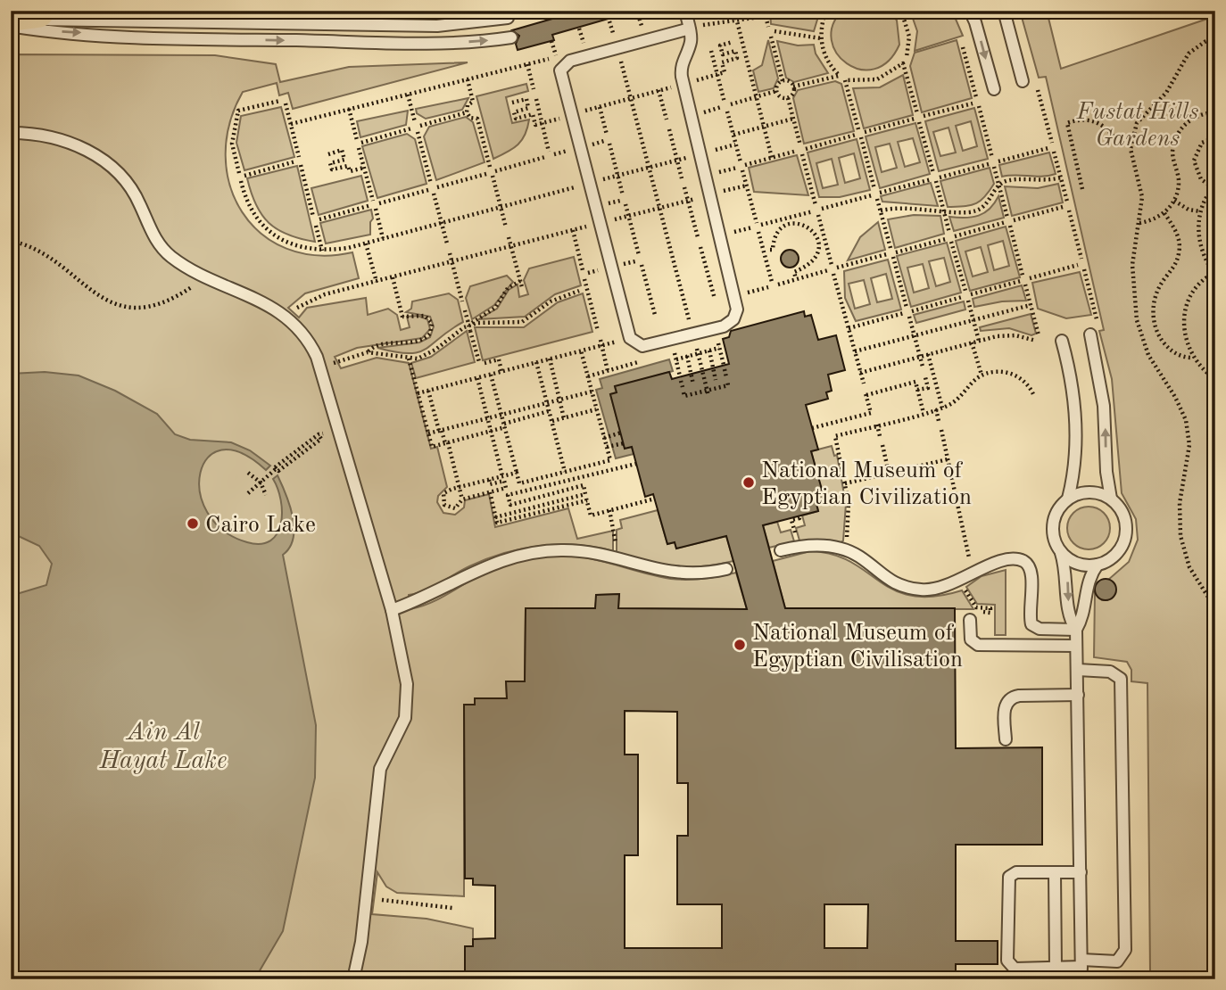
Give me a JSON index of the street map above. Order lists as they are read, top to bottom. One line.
{"water":["Ain Al Hayat Lake"],"parks":["Fustat Hills Gardens"],"places":["National Museum of Egyptian Civilization","Cairo Lake","National Museum of Egyptian Civilisation"]}
